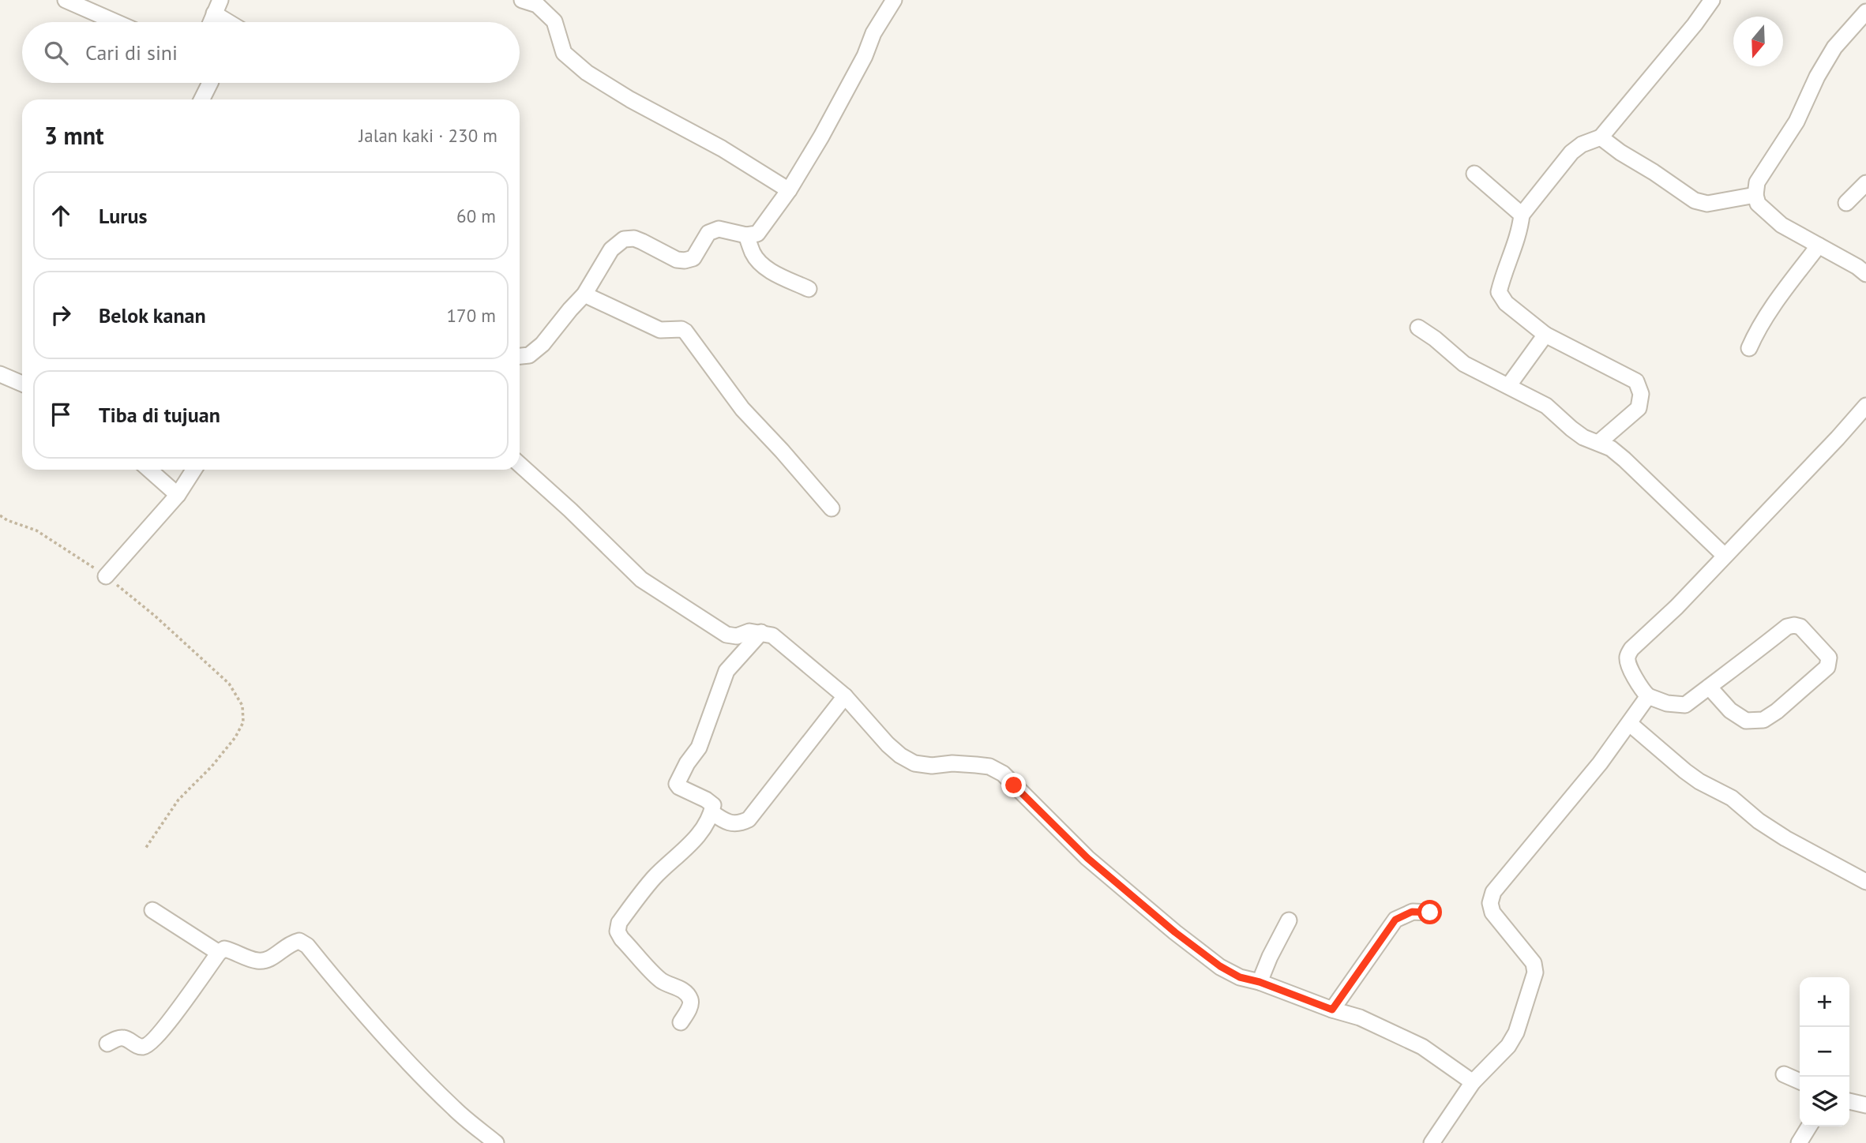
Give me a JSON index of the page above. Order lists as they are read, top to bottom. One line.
{"north":"bottom","page":{"search":"Cari di sini","heading":["3 mnt","Jalan kaki · 230 m"],"list":[["Lurus","60 m"],["Belok kanan","170 m"],"Tiba di tujuan"],"map_buttons":["+","−"]}}
